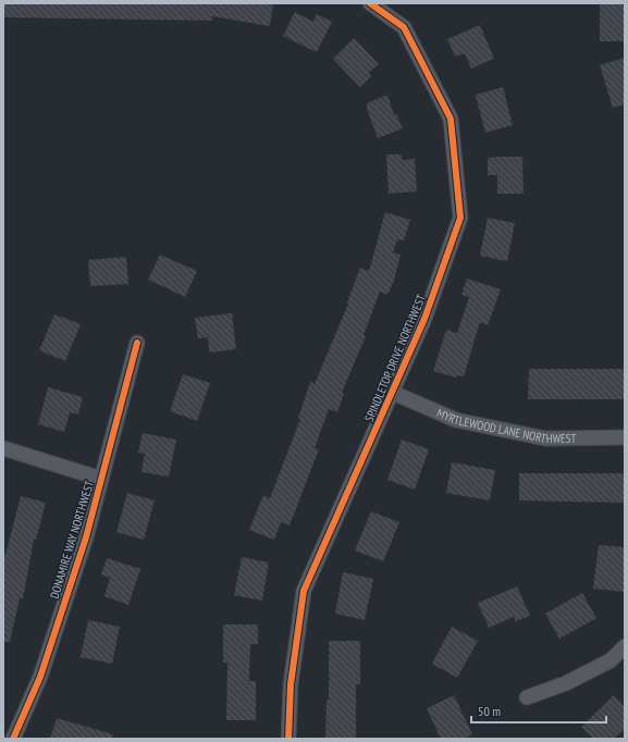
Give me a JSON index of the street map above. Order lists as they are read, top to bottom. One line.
{"streets":{"street":["SPINDLETOP DRIVE NORTHWEST","MYRTLEWOOD LANE NORTHWEST","DONAMIRE WAY NORTHWEST"]},"crossings":[["SPINDLETOP DRIVE NORTHWEST","MYRTLEWOOD LANE NORTHWEST"]],"scale_bar":"50 m"}
